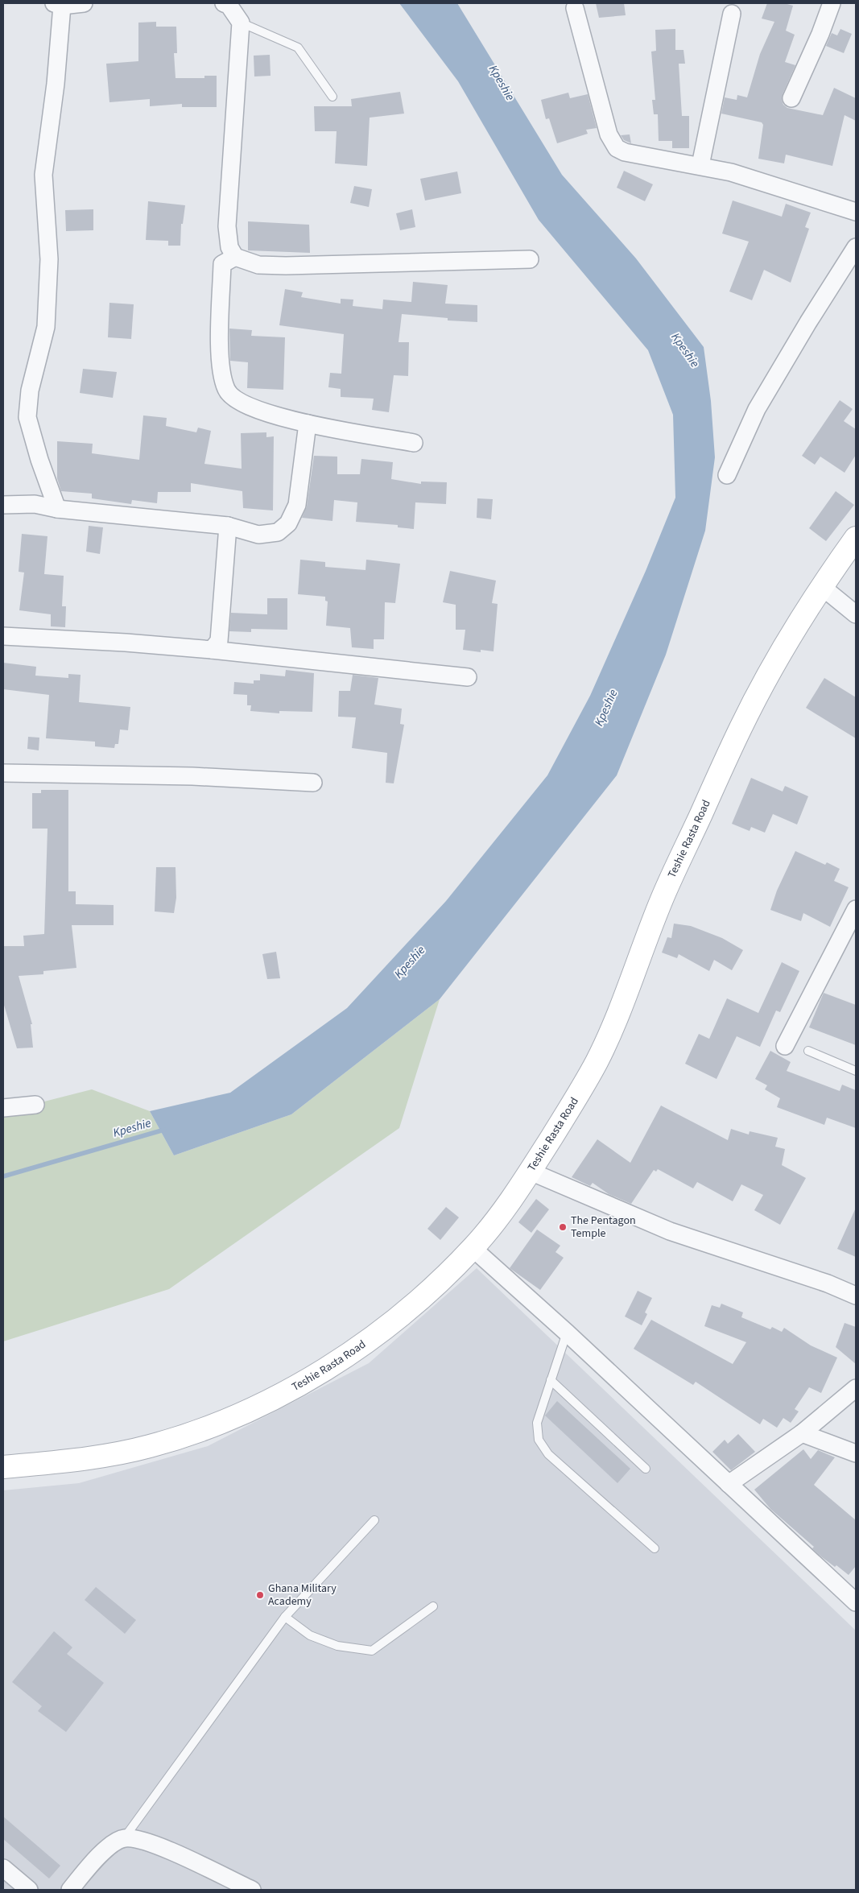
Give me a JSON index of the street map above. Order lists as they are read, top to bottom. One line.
{"streets":{"main road":["Teshie Rasta Road"]},"water":["Kpeshie"],"places":["The Pentagon Temple","Ghana Military Academy"]}
